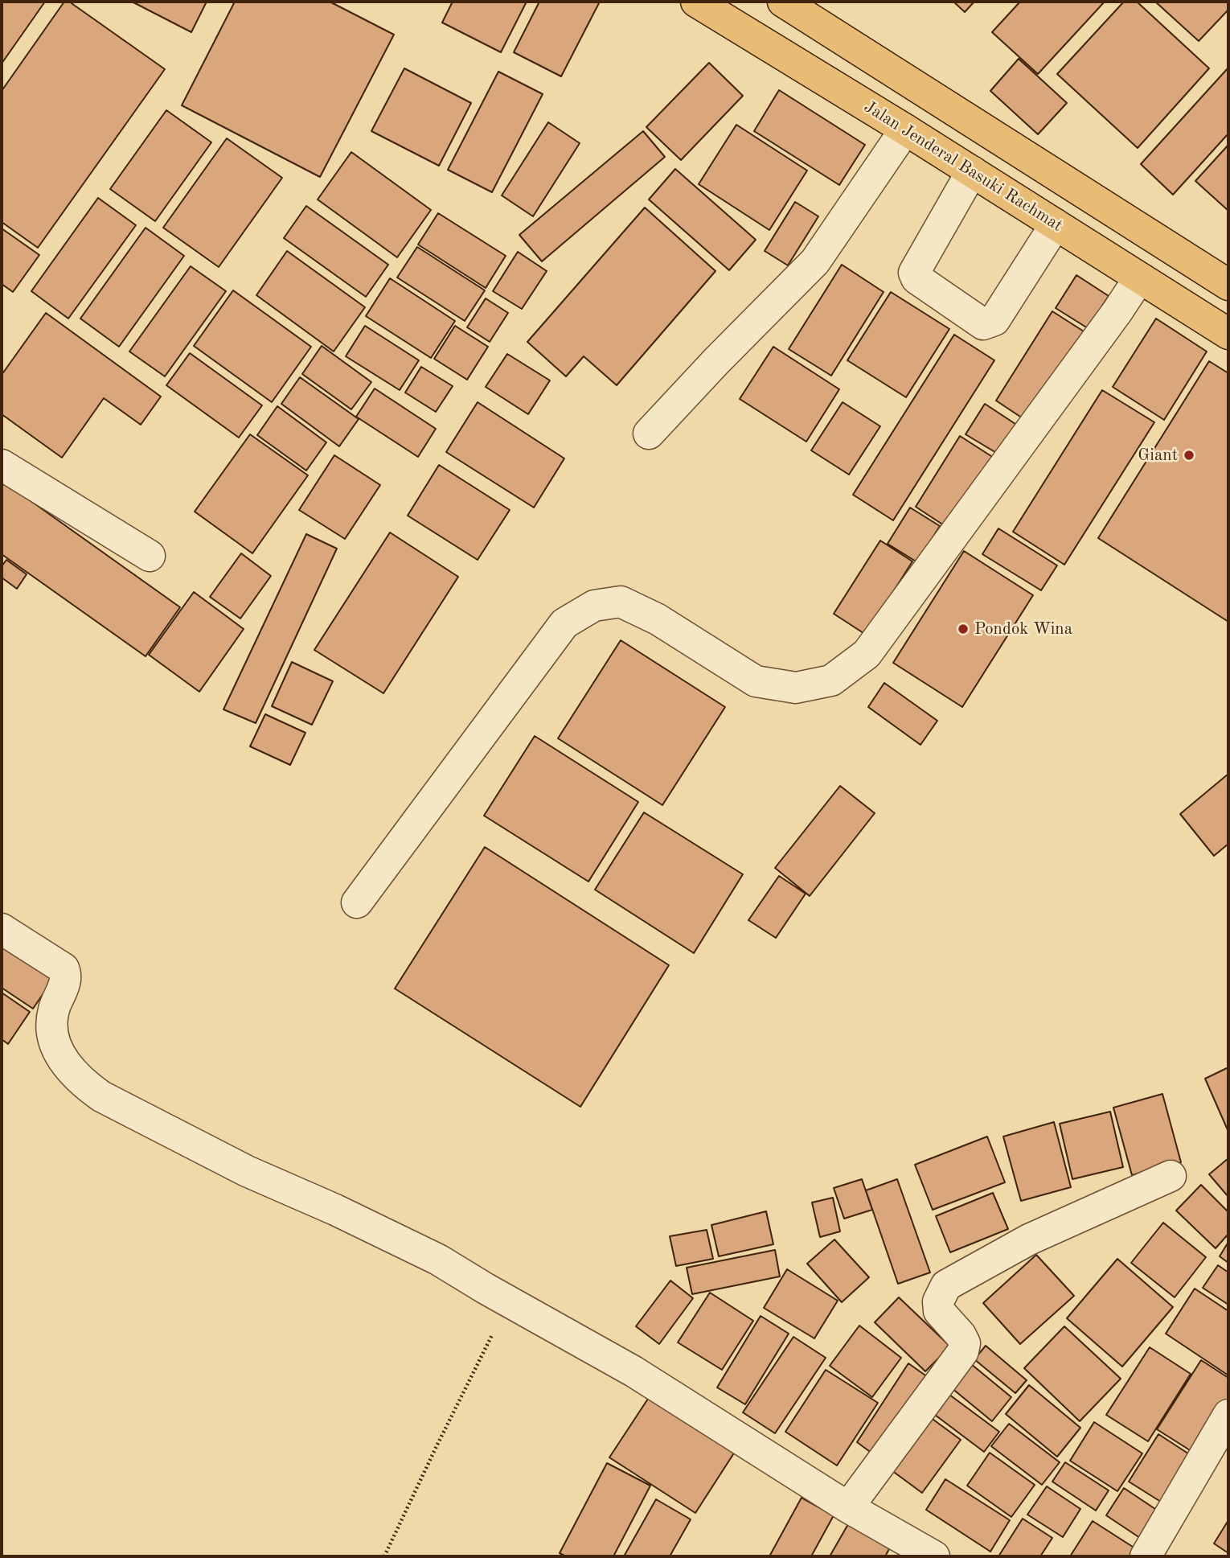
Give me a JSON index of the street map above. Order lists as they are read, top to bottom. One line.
{"streets":{"main road":["Jalan Jenderal Basuki Rachmat"]},"places":["Giant","Pondok Wina"]}
